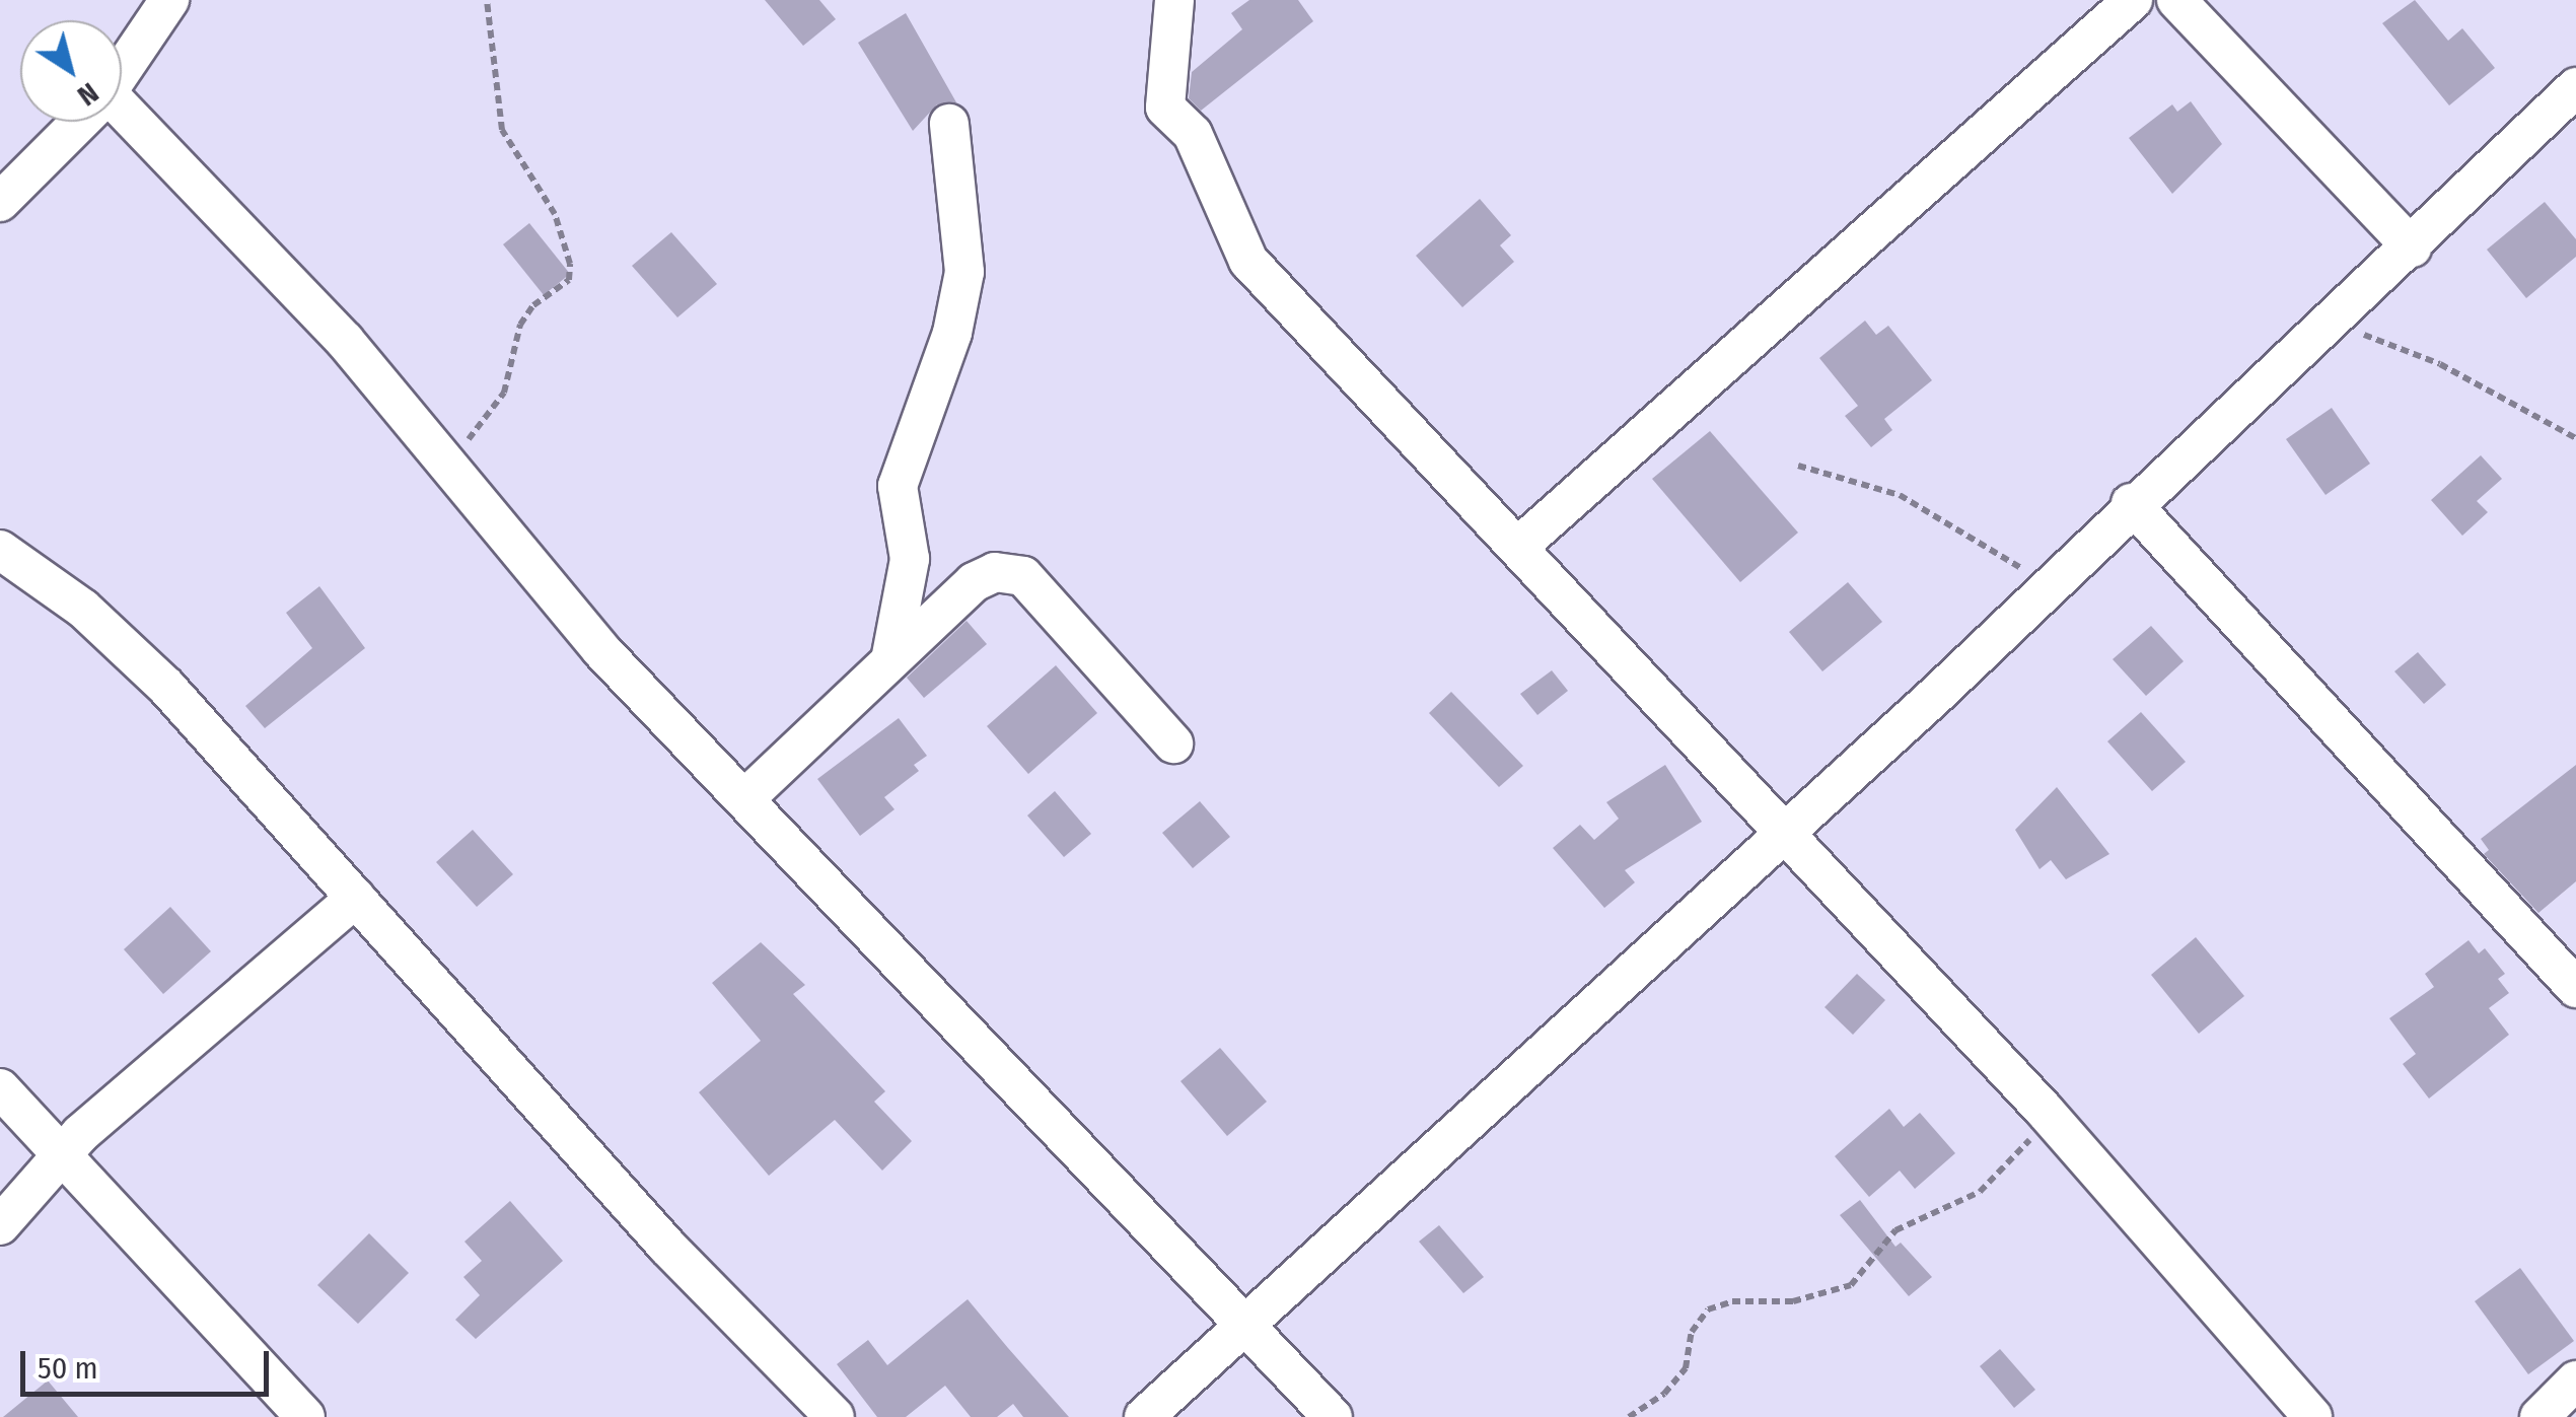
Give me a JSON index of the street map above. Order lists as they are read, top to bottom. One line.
{"scale_bar":"50 m","north":"bottom right"}
